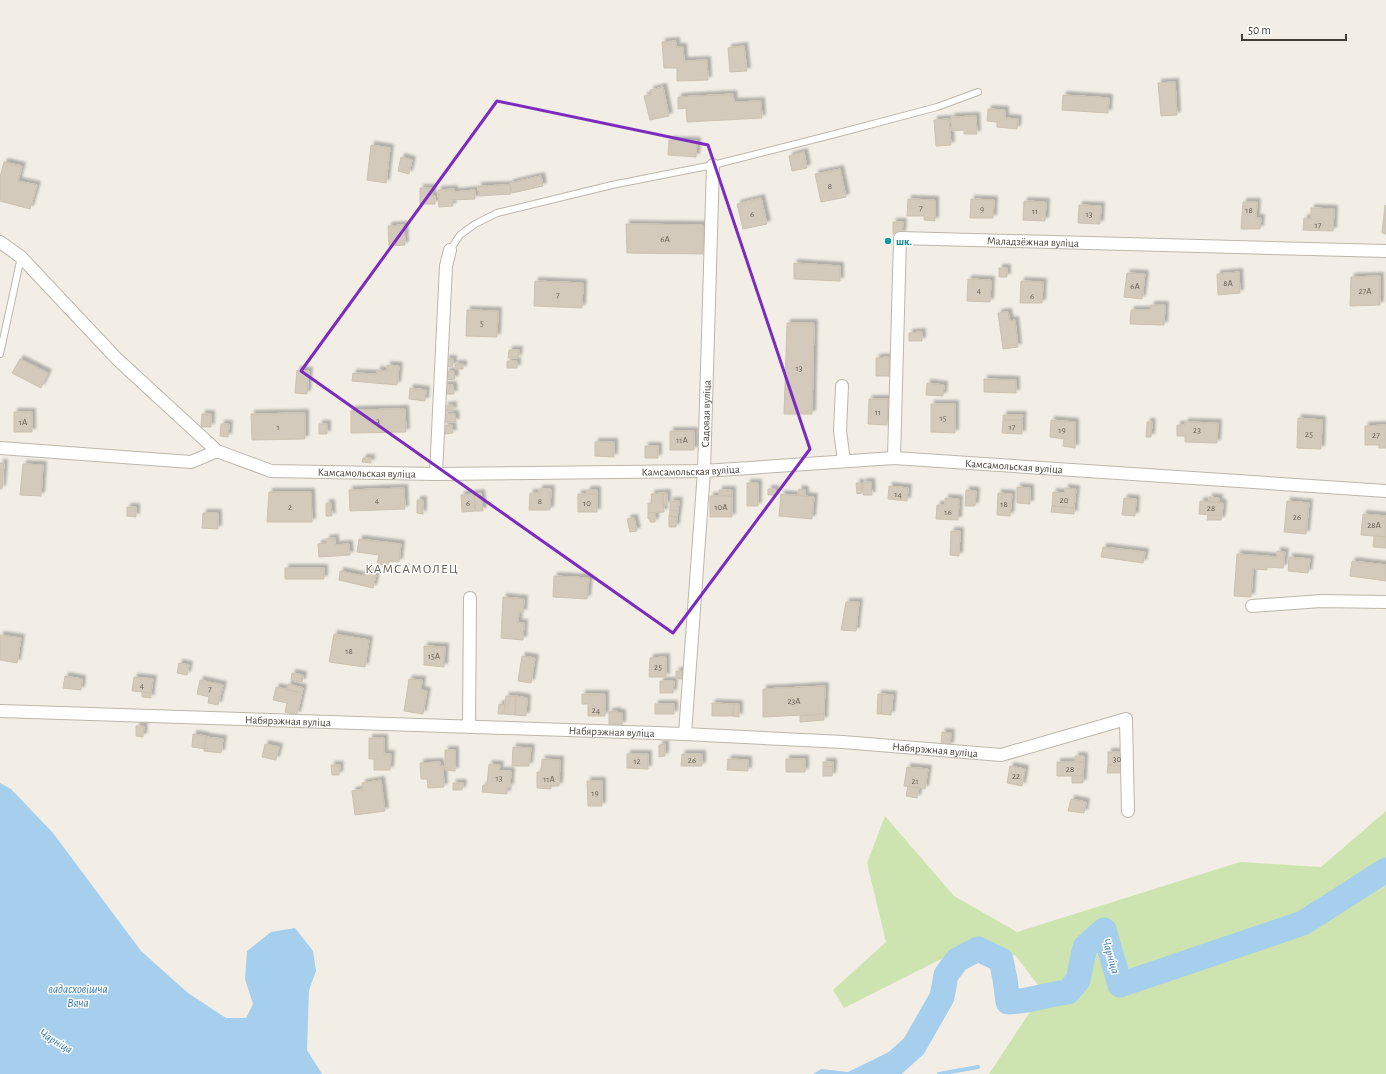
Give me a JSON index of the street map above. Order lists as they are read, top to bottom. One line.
{"streets":{"street":["Маладзёжная вуліца","Садовая вуліца","Камсамольская вуліца","Набярэжная вуліца"]},"crossings":[["Маладзёжная вуліца","Камсамольская вуліца"],["Садовая вуліца","Камсамольская вуліца"],["Садовая вуліца","Набярэжная вуліца"]],"districts":["КАМСАМОЛЕЦ"],"water":["Чарніца","вадасховішча Вяча"],"places":["шк."],"house_numbers":["8","7","9","18","11","6","13","17","6А","8А","6А","4","27А","7","6","5","13","11","15","3","1А","1","17","19","23","25","27","11А","14","4","20","8","6","10","18","2","10А","28","16","26","28А","18","15А","25","4","7","23А","24","30","26","12","28","22","13","11А","21","19"],"scale_bar":"50 m"}
